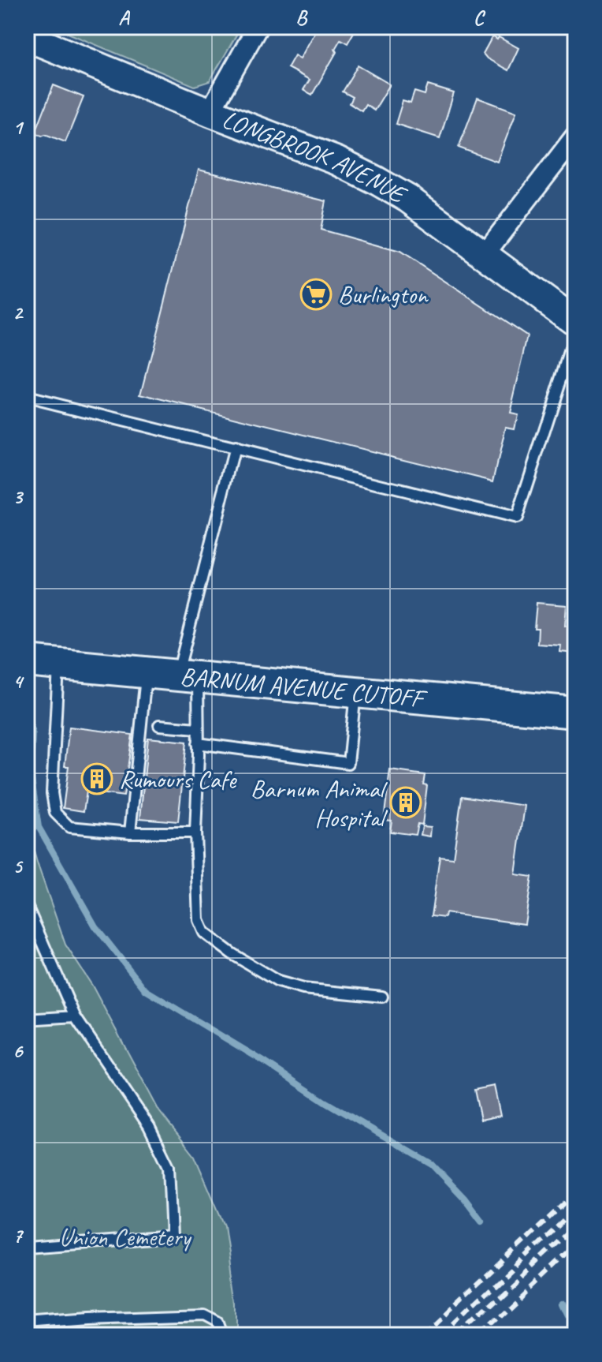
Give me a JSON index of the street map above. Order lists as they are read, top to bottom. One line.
{"streets":{"main road":["BARNUM AVENUE CUTOFF"],"street":["LONGBROOK AVENUE"]},"parks":["Union Cemetery"],"places":{"supermarket":["Burlington"],"building":["Rumours Cafe","Barnum Animal Hospital"]},"grid":{"columns":["A","B","C"],"rows":["1","2","3","4","5","6","7"]}}
